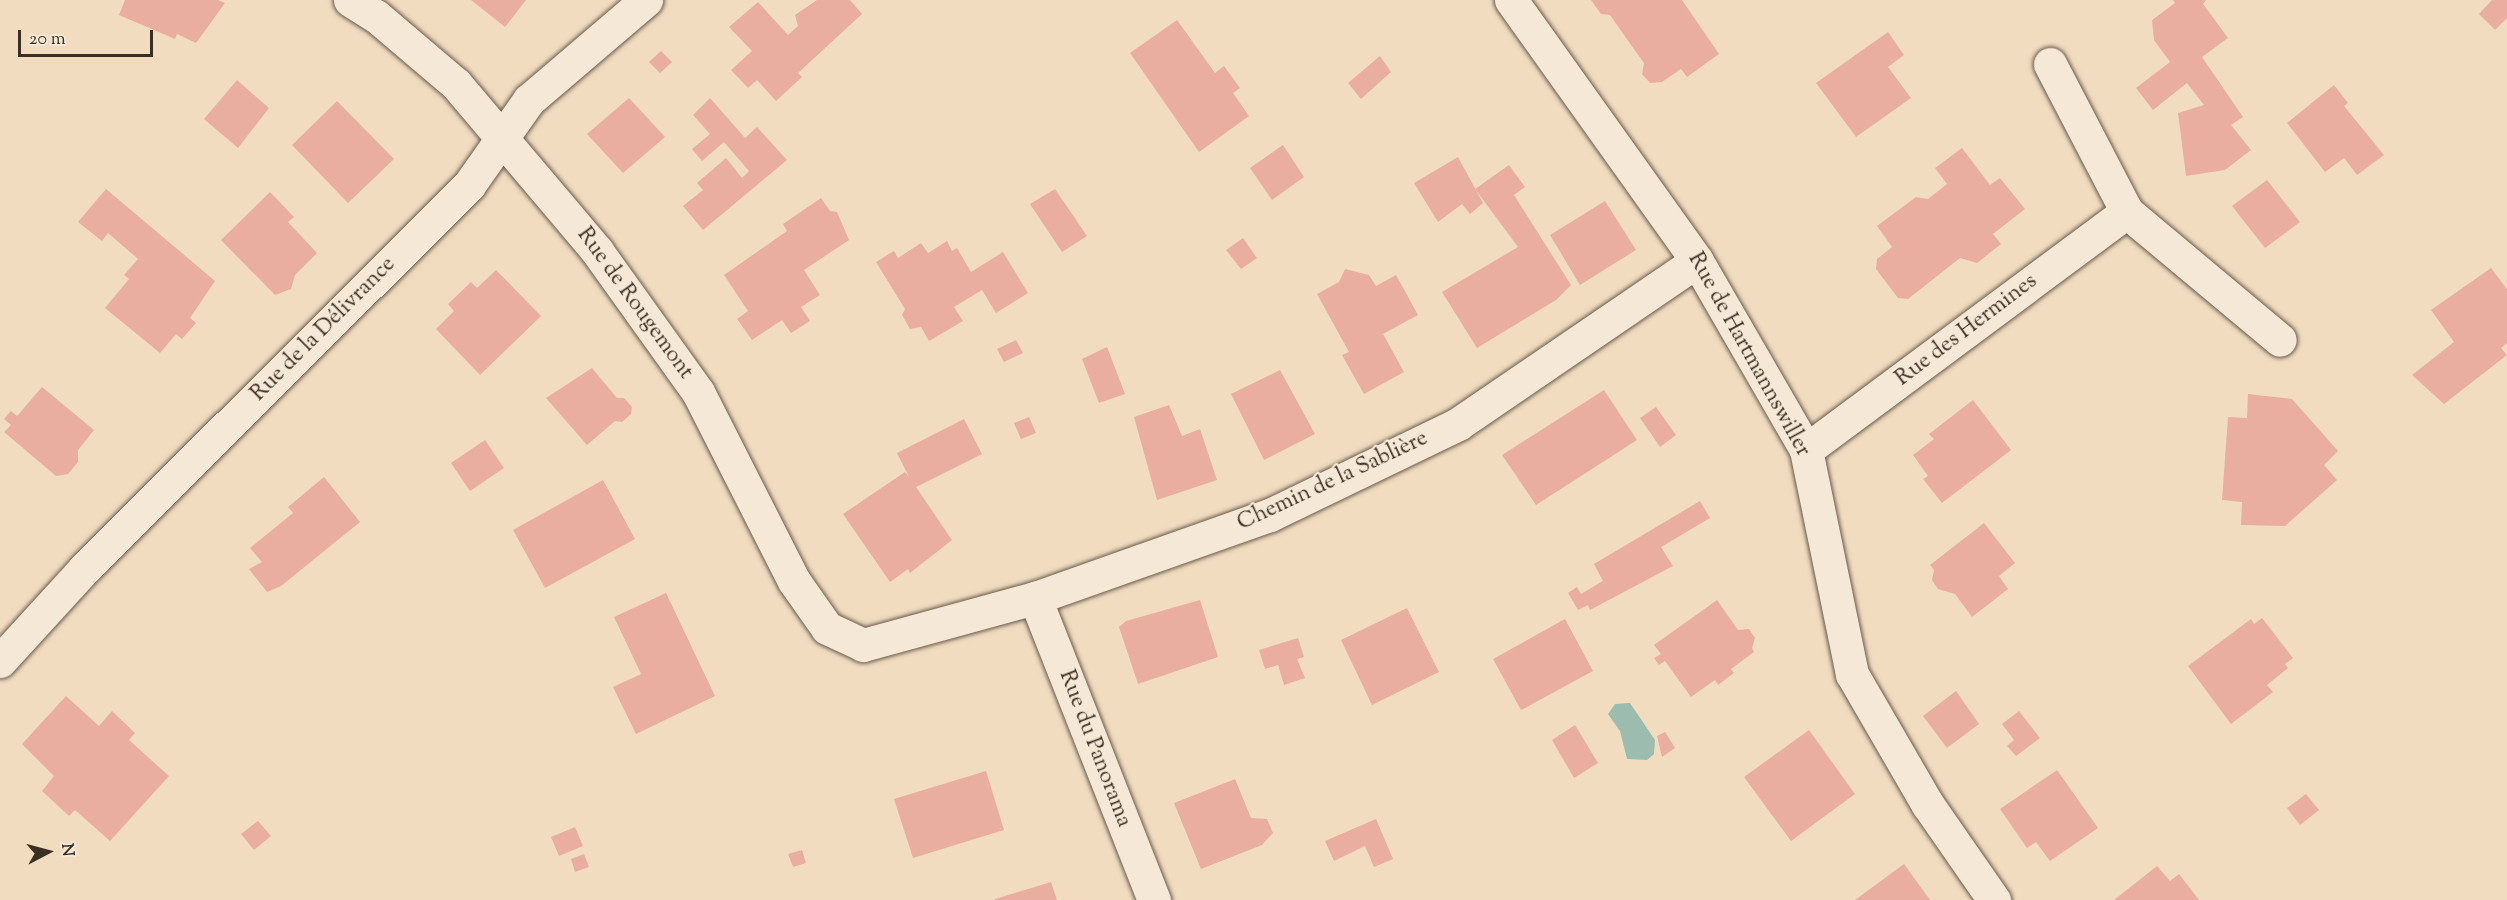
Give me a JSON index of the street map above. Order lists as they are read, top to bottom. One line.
{"streets":{"street":["Rue de Rougemont","Rue de la Délivrance","Rue des Hermines","Rue de Hartmannswiller","Chemin de la Sablière","Rue du Panorama"]},"crossings":[["Rue de Rougemont","Rue de la Délivrance"],["Rue de Rougemont","Chemin de la Sablière"],["Rue des Hermines","Rue de Hartmannswiller"],["Rue de Hartmannswiller","Chemin de la Sablière"],["Chemin de la Sablière","Rue du Panorama"]],"scale_bar":"20 m","north":"right"}
